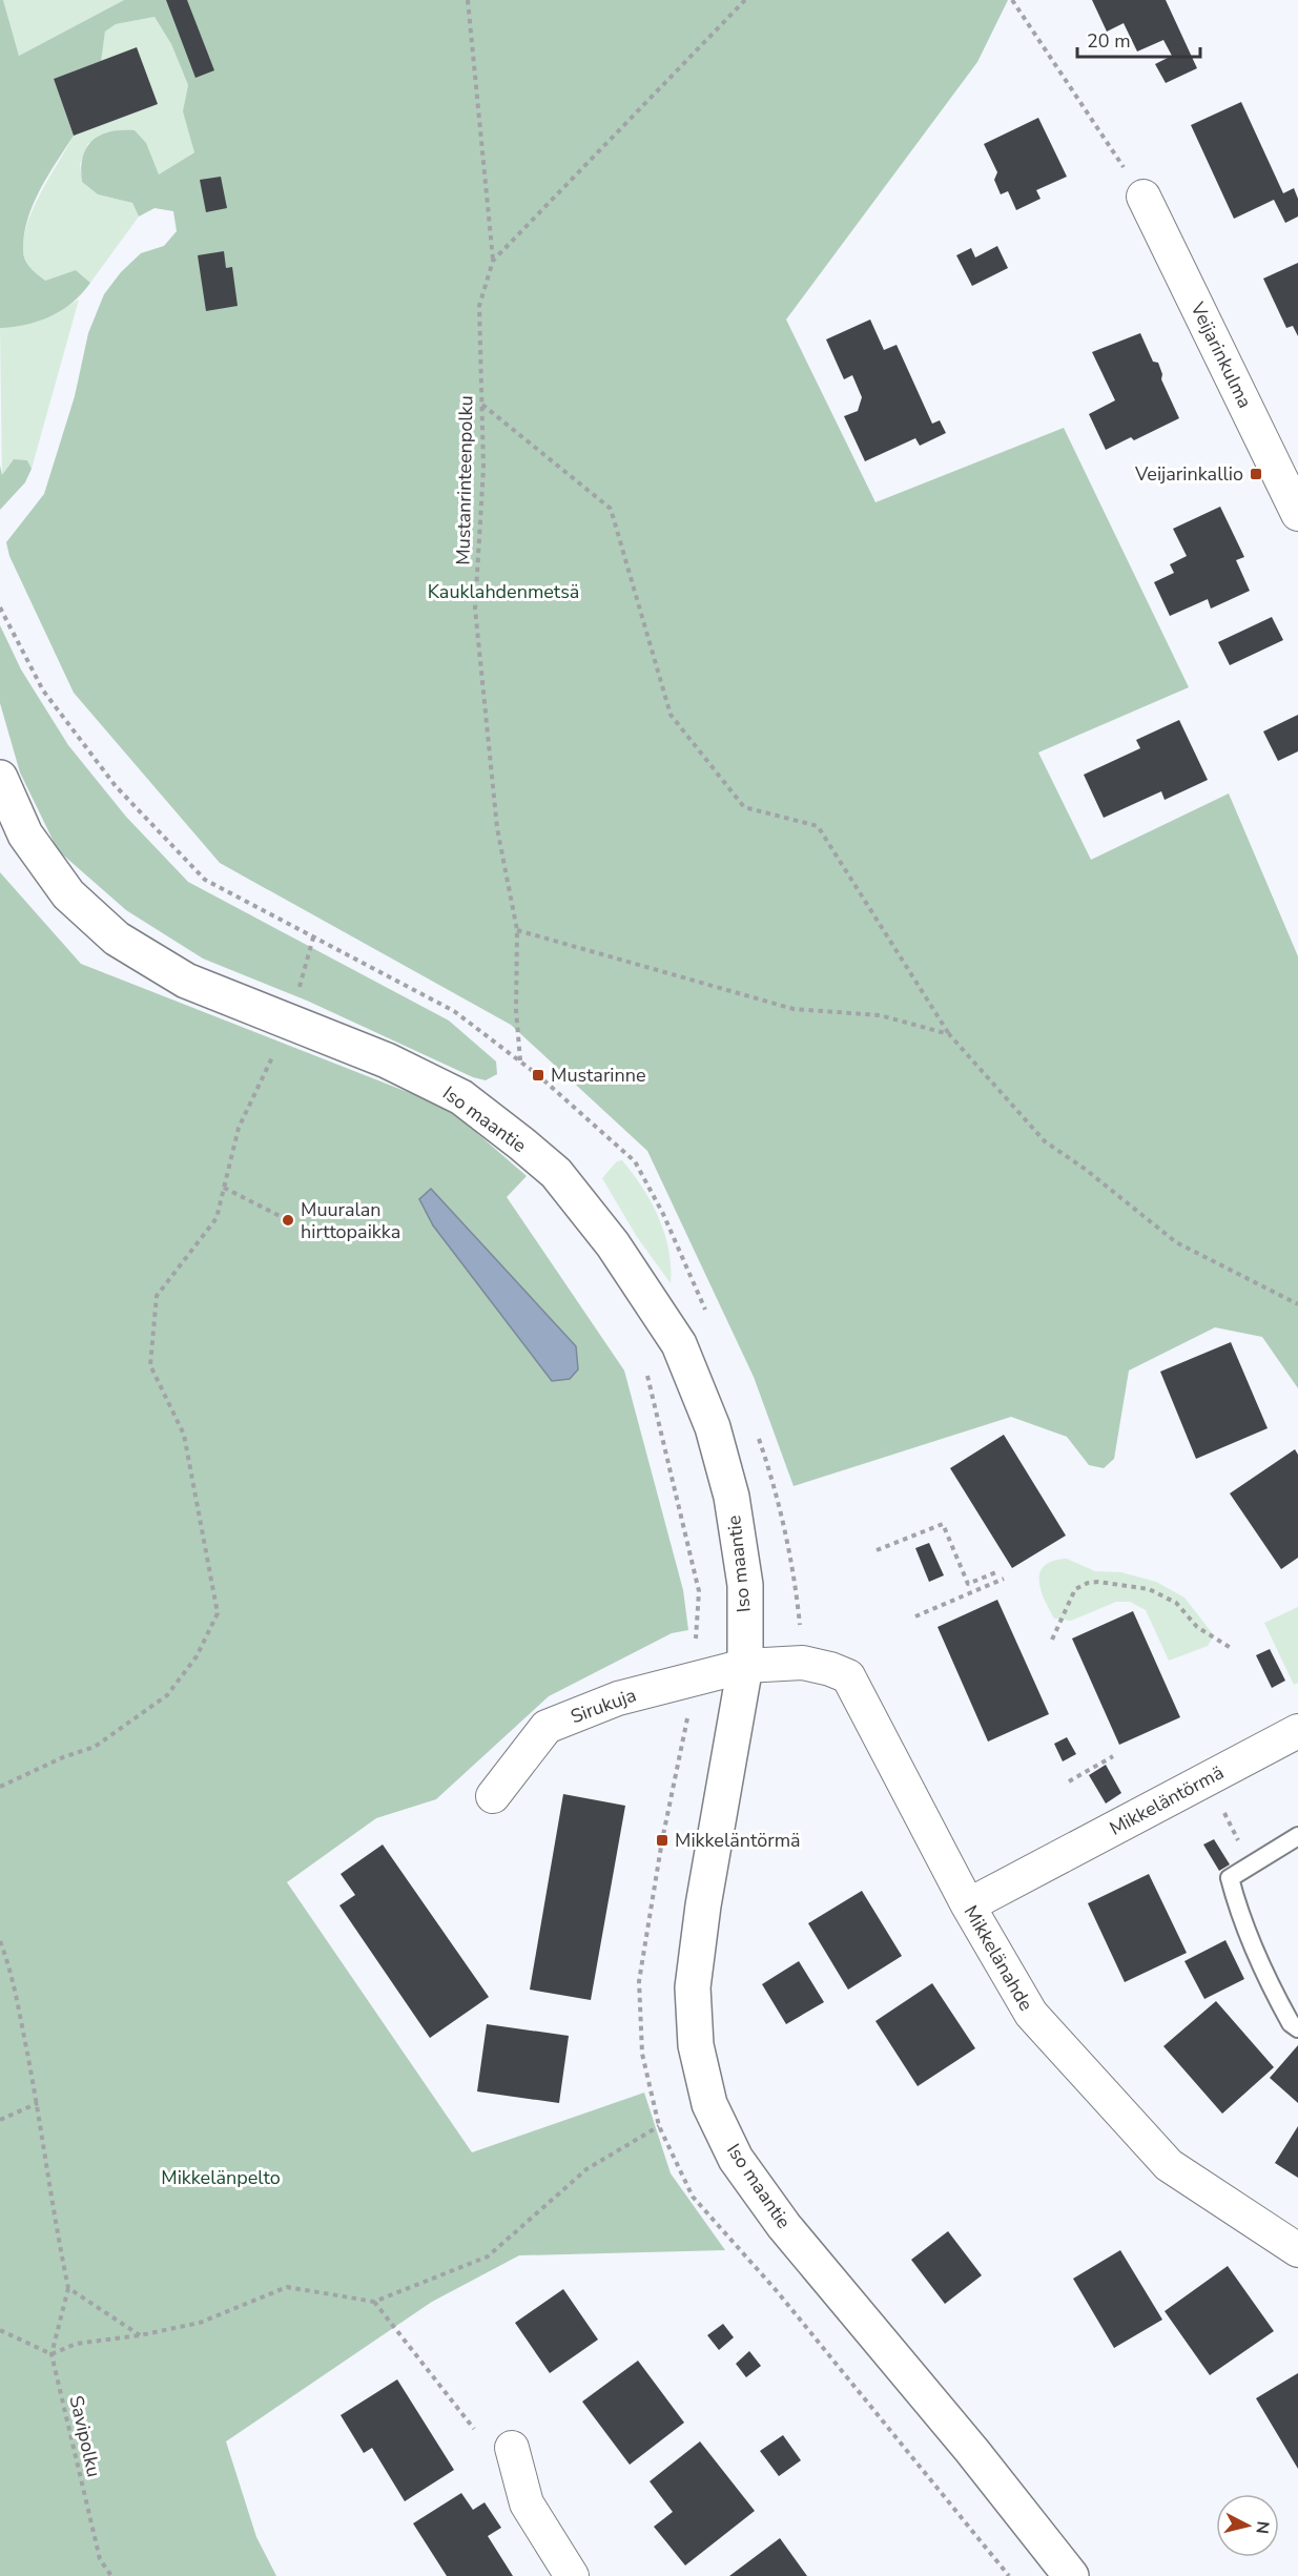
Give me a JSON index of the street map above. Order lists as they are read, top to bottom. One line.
{"streets":{"main road":["Iso maantie"],"street":["Veijarinkulma","Sirukuja","Mikkeläntörmä","Mikkelänahde"],"path":["Mustanrinteenpolku","Savipolku"]},"crossings":[["Iso maantie","Sirukuja"],["Iso maantie","Mikkelänahde"],["Sirukuja","Mikkelänahde"],["Mikkeläntörmä","Mikkelänahde"]],"parks":["Kauklahdenmetsä","Mikkelänpelto"],"places":{"transit":["Veijarinkallio","Mustarinne","Mikkeläntörmä"],"other":["Muuralan hirttopaikka"]},"scale_bar":"20 m","north":"right"}
